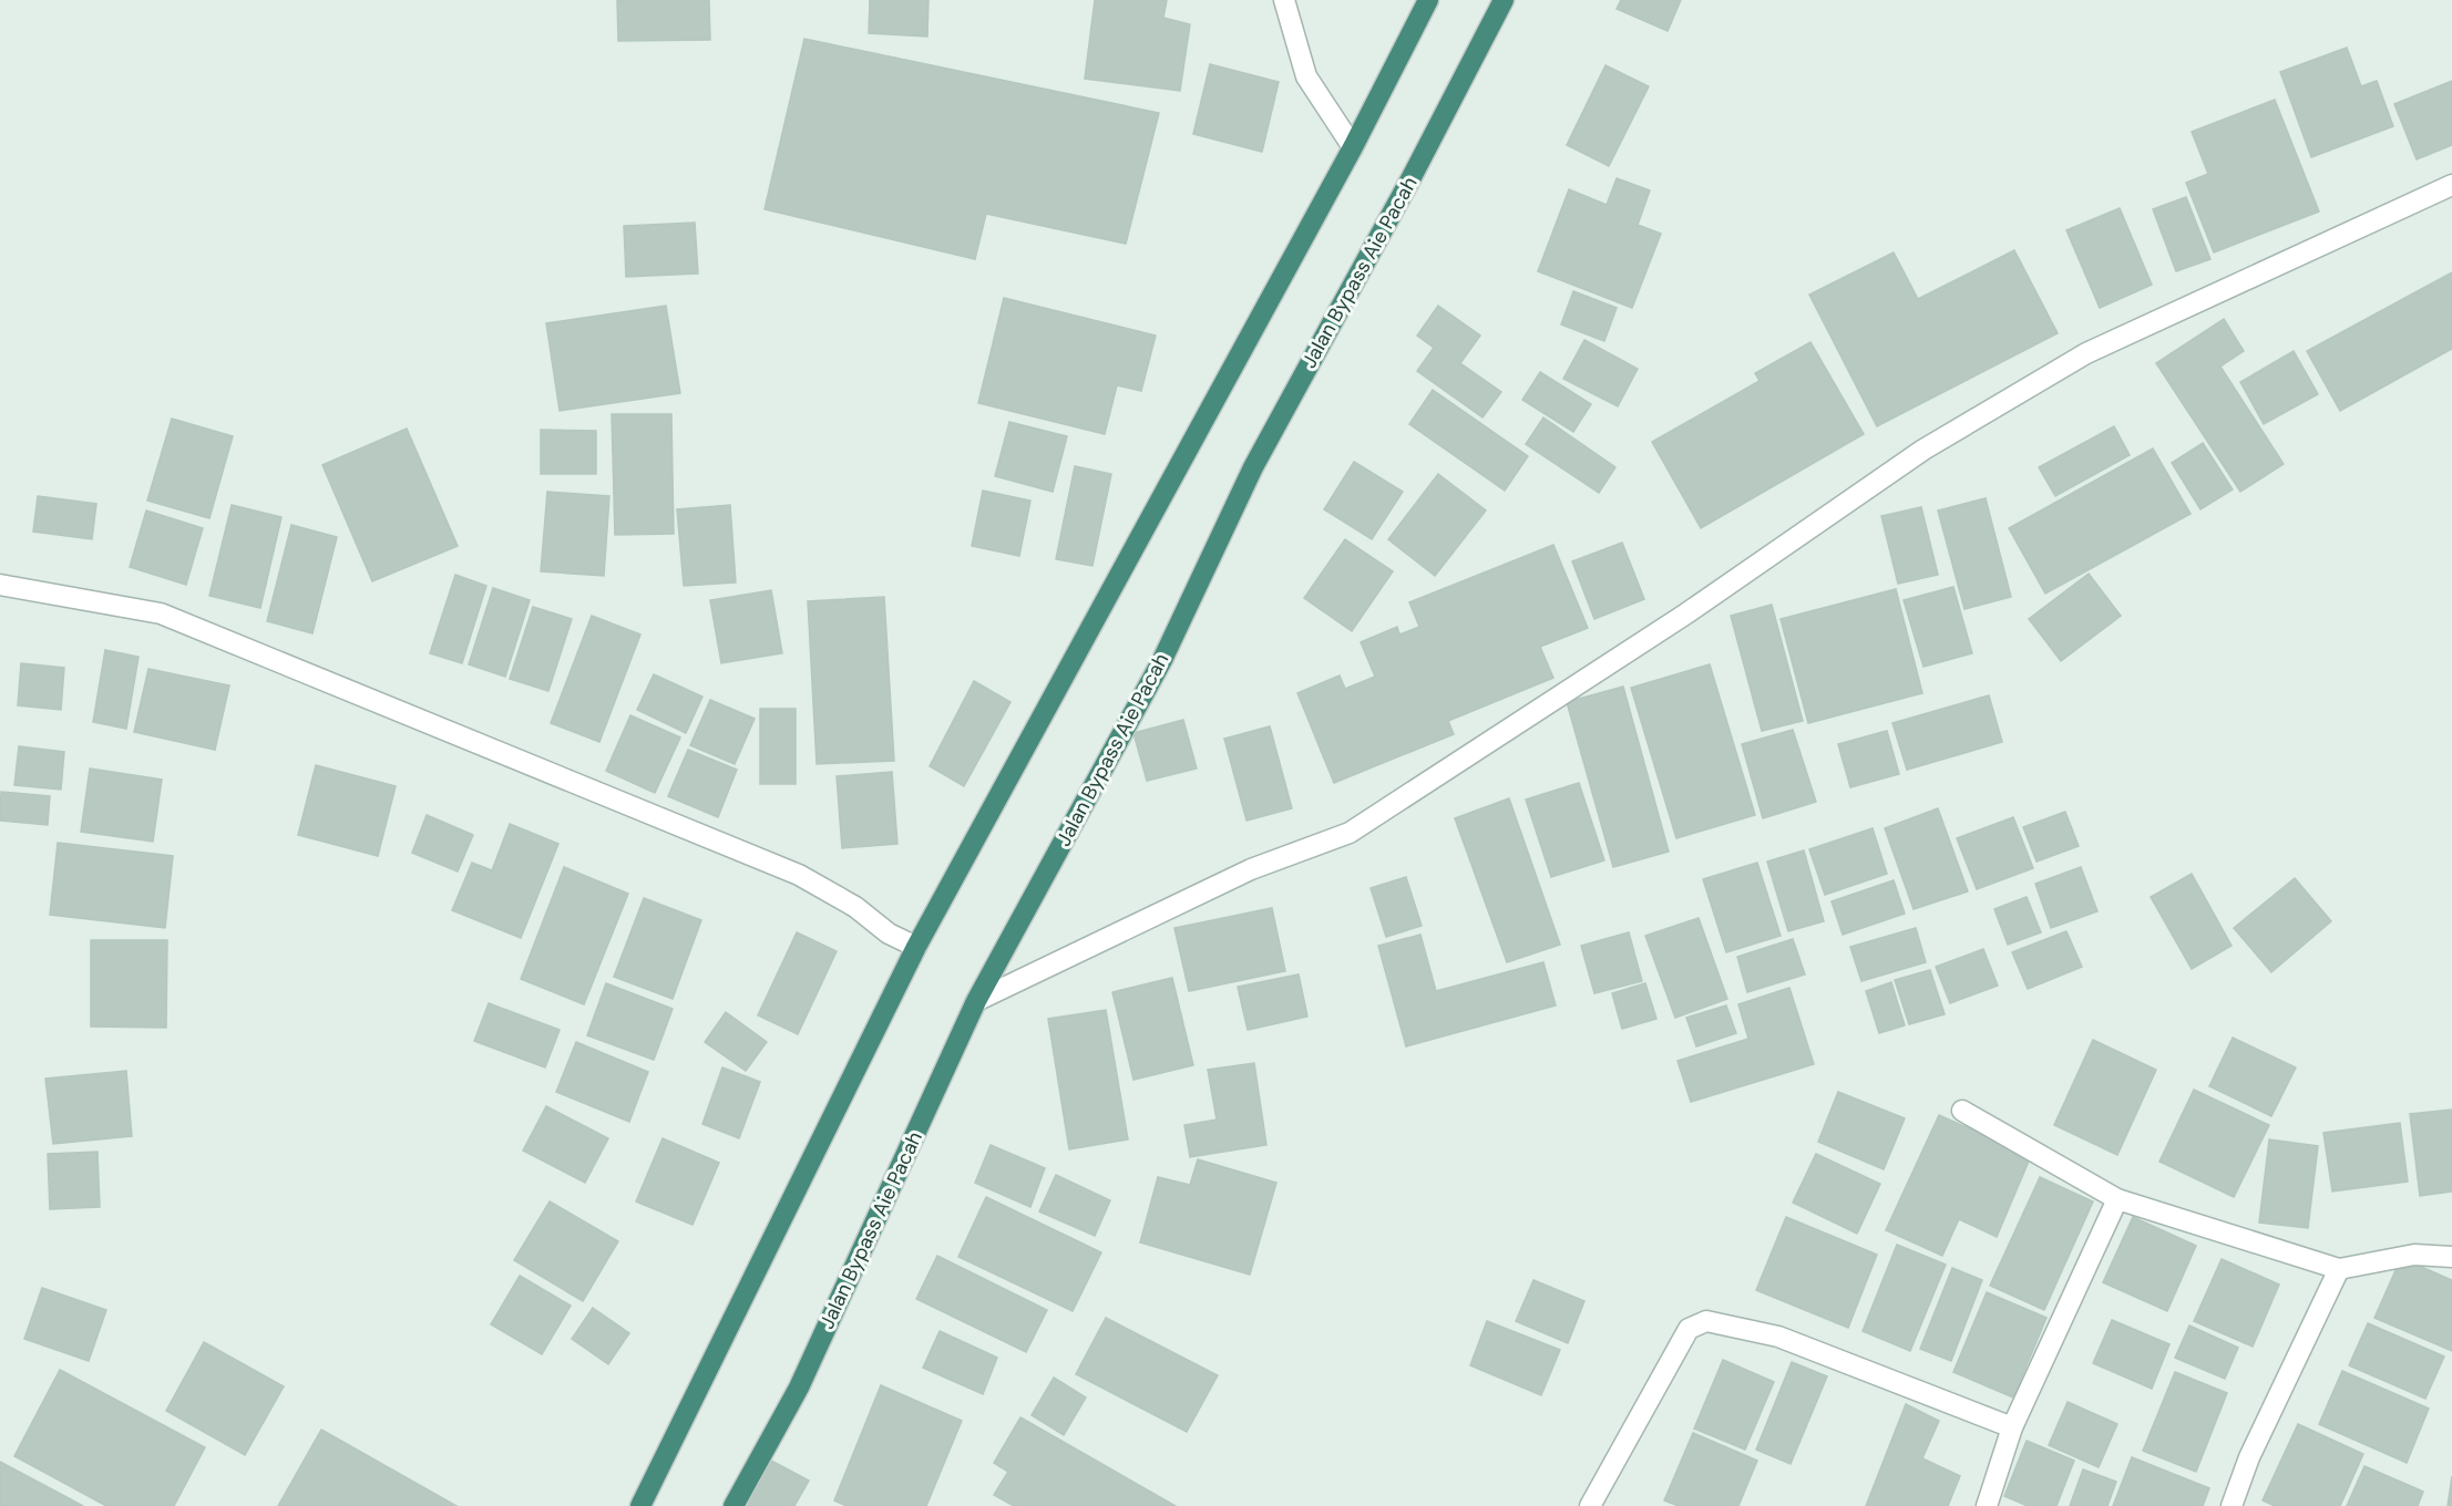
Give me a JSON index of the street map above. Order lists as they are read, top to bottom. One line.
{"streets":{"highway":["Jalan Bypass Aie Pacah"]}}
